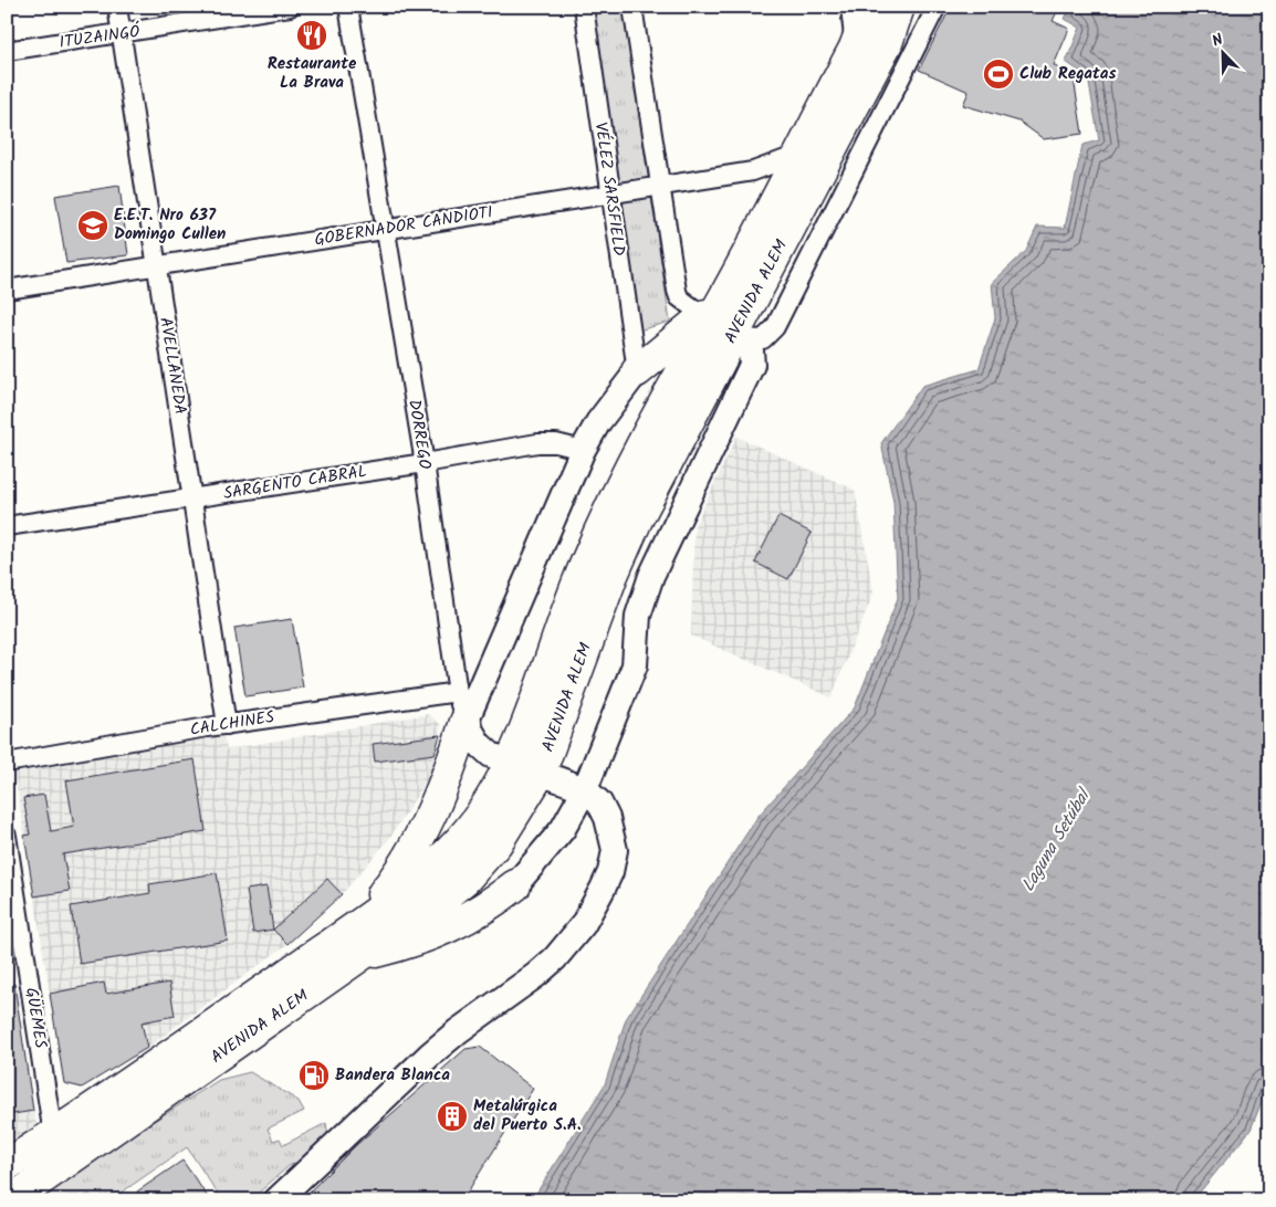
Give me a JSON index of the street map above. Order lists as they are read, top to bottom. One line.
{"streets":{"highway":["AVENIDA ALEM"],"street":["ITUZAINGÓ","VÉLEZ SARSFIELD","GOBERNADOR CANDIOTI","AVELLANEDA","DORREGO","SARGENTO CABRAL","CALCHINES","GÜEMES"]},"crossings":[["ITUZAINGÓ","AVELLANEDA"],["VÉLEZ SARSFIELD","GOBERNADOR CANDIOTI"],["GOBERNADOR CANDIOTI","AVENIDA ALEM"],["GOBERNADOR CANDIOTI","AVELLANEDA"],["GOBERNADOR CANDIOTI","DORREGO"],["AVENIDA ALEM","DORREGO"],["AVENIDA ALEM","GÜEMES"],["AVELLANEDA","SARGENTO CABRAL"],["AVELLANEDA","CALCHINES"],["DORREGO","SARGENTO CABRAL"],["DORREGO","CALCHINES"]],"water":["Laguna Setúbal"],"places":{"restaurant":["Restaurante La Brava"],"sports":["Club Regatas"],"school or university":["E.E.T. Nro 637 Domingo Cullen"],"fuel station":["Bandera Blanca"],"building":["Metalúrgica del Puerto S.A."]},"north":"top left"}
